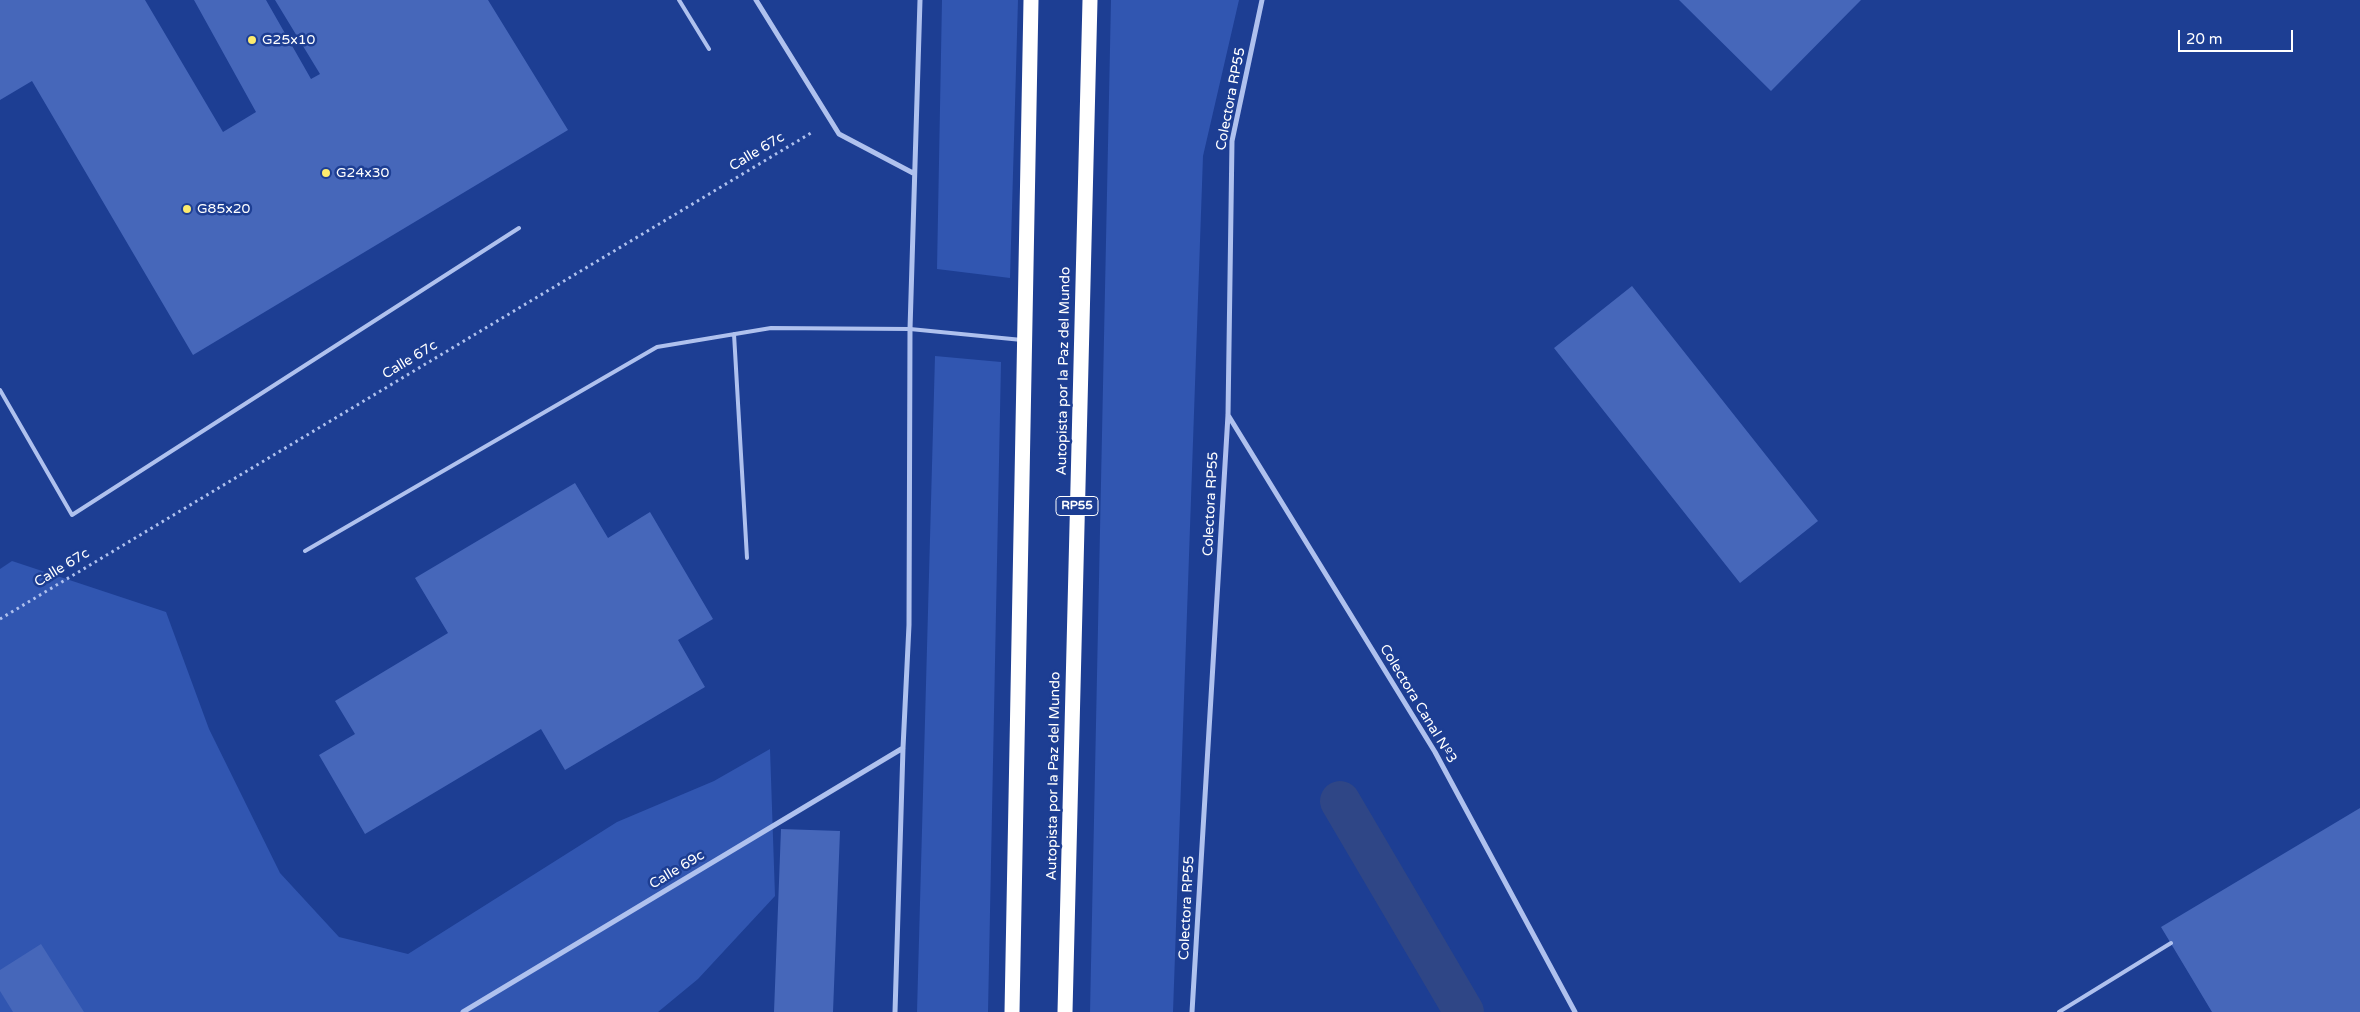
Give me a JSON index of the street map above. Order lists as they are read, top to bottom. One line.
{"streets":{"highway":["Autopista por la Paz del Mundo","RP55"],"street":["Colectora RP55","Colectora Canal Nº3","Calle 69c"],"path":["Calle 67c"]},"crossings":[["Colectora RP55","Colectora Canal Nº3"]],"places":["G25x10","G24x30","G85x20"],"scale_bar":"20 m"}
